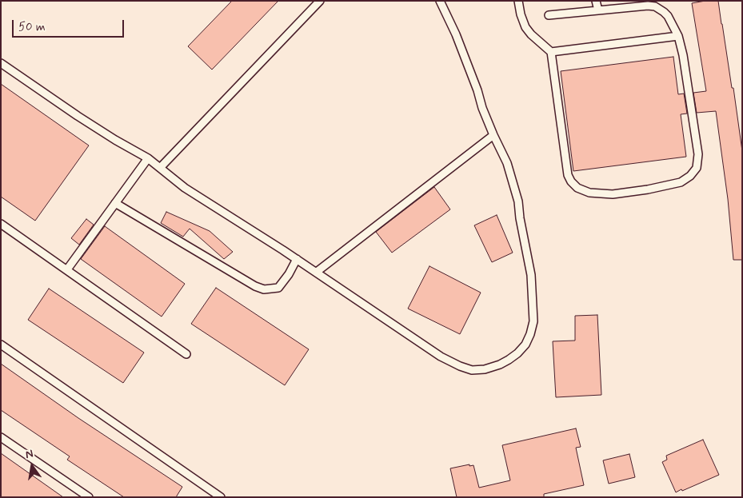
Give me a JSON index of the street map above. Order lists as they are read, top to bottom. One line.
{"scale_bar":"50 m","north":"top"}
